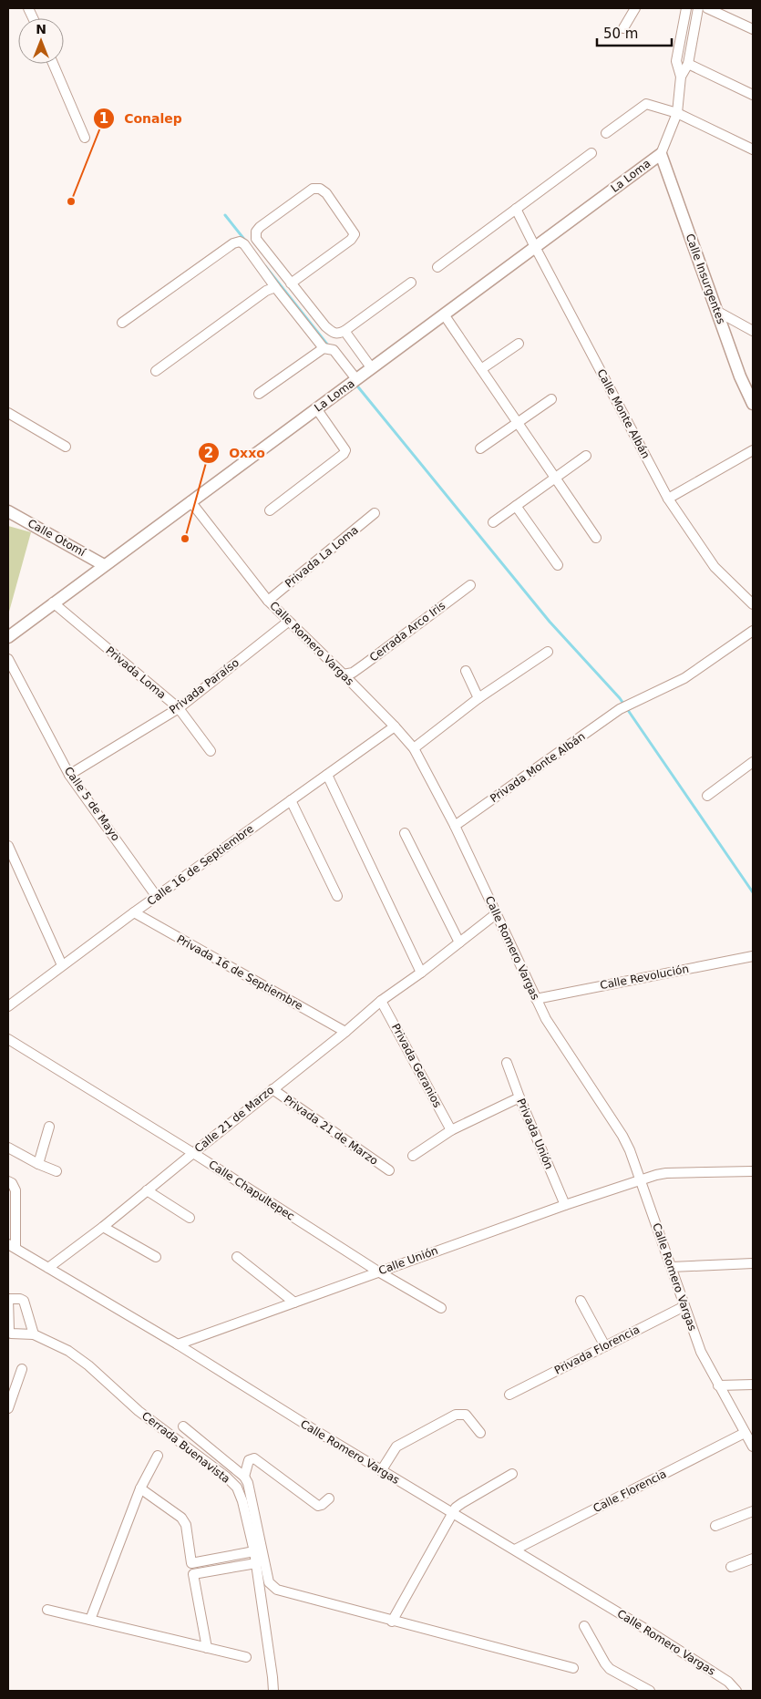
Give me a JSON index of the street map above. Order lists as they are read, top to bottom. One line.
{"streets":{"street":["La Loma","Calle Insurgentes","Calle Monte Albán","Calle Otomí","Privada La Loma","Cerrada Arco Iris","Calle Romero Vargas","Privada Loma","Privada Paraíso","Privada Monte Albán","Calle 5 de Mayo","Calle 16 de Septiembre","Privada 16 de Septiembre","Calle Revolución","Privada Geranios","Calle 21 de Marzo","Privada 21 de Marzo","Privada Unión","Calle Chapultepec","Calle Unión","Privada Florencia","Cerrada Buenavista","Calle Florencia"]},"crossings":[["La Loma","Calle Insurgentes"],["La Loma","Calle Monte Albán"],["La Loma","Calle Otomí"],["La Loma","Calle Romero Vargas"],["La Loma","Privada Loma"],["Privada La Loma","Calle Romero Vargas"],["Cerrada Arco Iris","Calle Romero Vargas"],["Calle Romero Vargas","Privada Paraíso"],["Calle Romero Vargas","Privada Monte Albán"],["Calle Romero Vargas","Calle 16 de Septiembre"],["Calle Romero Vargas","Calle Revolución"],["Calle Romero Vargas","Calle 21 de Marzo"],["Calle Romero Vargas","Calle Unión"],["Calle Romero Vargas","Privada Florencia"],["Calle Romero Vargas","Calle Florencia"],["Privada Loma","Privada Paraíso"],["Privada Paraíso","Calle 5 de Mayo"],["Calle 5 de Mayo","Calle 16 de Septiembre"],["Calle 16 de Septiembre","Privada 16 de Septiembre"],["Privada 16 de Septiembre","Calle 21 de Marzo"],["Privada Geranios","Calle 21 de Marzo"],["Calle 21 de Marzo","Privada 21 de Marzo"],["Calle 21 de Marzo","Calle Chapultepec"],["Privada Unión","Calle Unión"],["Calle Chapultepec","Calle Unión"]],"places":["Conalep","Oxxo"],"scale_bar":"50 m","north":"top"}
